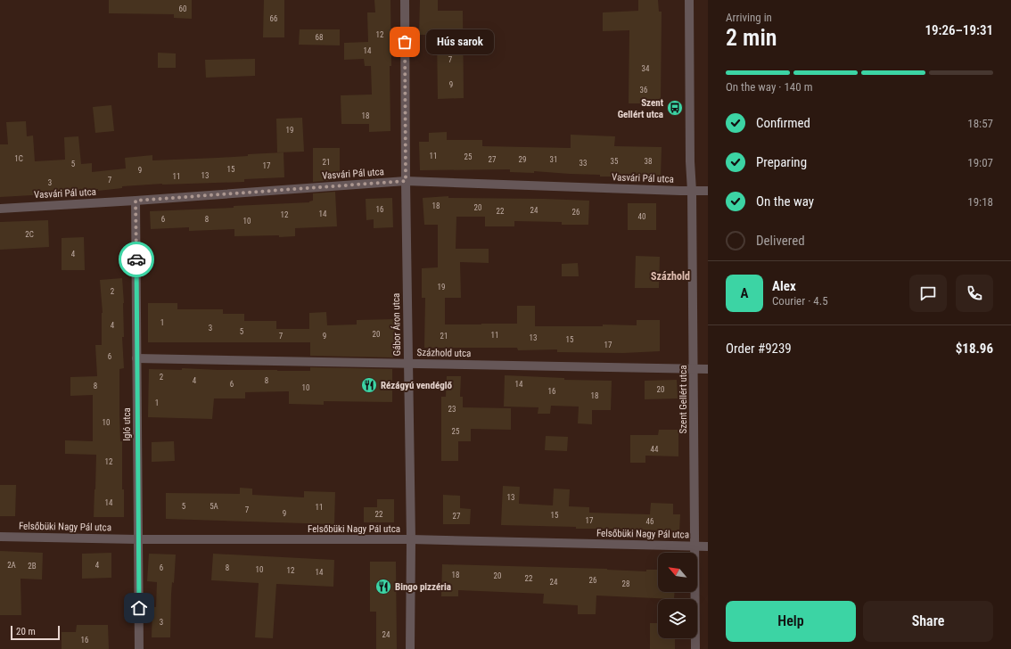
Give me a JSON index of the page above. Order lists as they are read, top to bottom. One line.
{"streets":{"street":["Vasvári Pál utca","Gábor Áron utca","Százhold utca","Szent Gellért utca","Igló utca","Felsőbüki Nagy Pál utca"]},"crossings":[["Vasvári Pál utca","Gábor Áron utca"],["Vasvári Pál utca","Szent Gellért utca"],["Vasvári Pál utca","Igló utca"],["Gábor Áron utca","Százhold utca"],["Gábor Áron utca","Felsőbüki Nagy Pál utca"],["Százhold utca","Szent Gellért utca"],["Százhold utca","Igló utca"],["Szent Gellért utca","Felsőbüki Nagy Pál utca"],["Igló utca","Felsőbüki Nagy Pál utca"]],"districts":["Százhold"],"places":{"other":["Hús sarok"],"bus stop":["Szent Gellért utca"],"restaurant":["Rézágyú vendéglő","Bingo pizzéria"]},"house_numbers":["60","66","12","68","14","7","34","9","36","18","19","11","25","1C","27","29","31","35","38","21","33","5","17","15","9","13","11","7","3","18","20","16","24","22","26","14","12","40","6","8","10","2C","4","19","2","1","4","3","5","20","11","7","9","21","13","15","17","6","2","4","8","6","14","8","10","20","16","18","1","23","10","25","44","12","13","14","5","5A","11","7","9","22","15","27","17","46","2A","4","2B","6","8","10","12","14","18","20","22","26","24","28","3","24","16"],"scale_bar":"20 m","north":"top left","page":{"heading":["2 min","Arriving in","19:26–19:31"],"panel":["Alex","Courier · 4.5","Order #9239","$18.96"],"bubble":"Hús sarok","bar":"On the way · 140 m","list":[["Confirmed","18:57"],["Preparing","19:07"],["On the way","19:18"],"Delivered"],"round":"A","buttons":["Help","Share"],"scale":"20 m"}}
